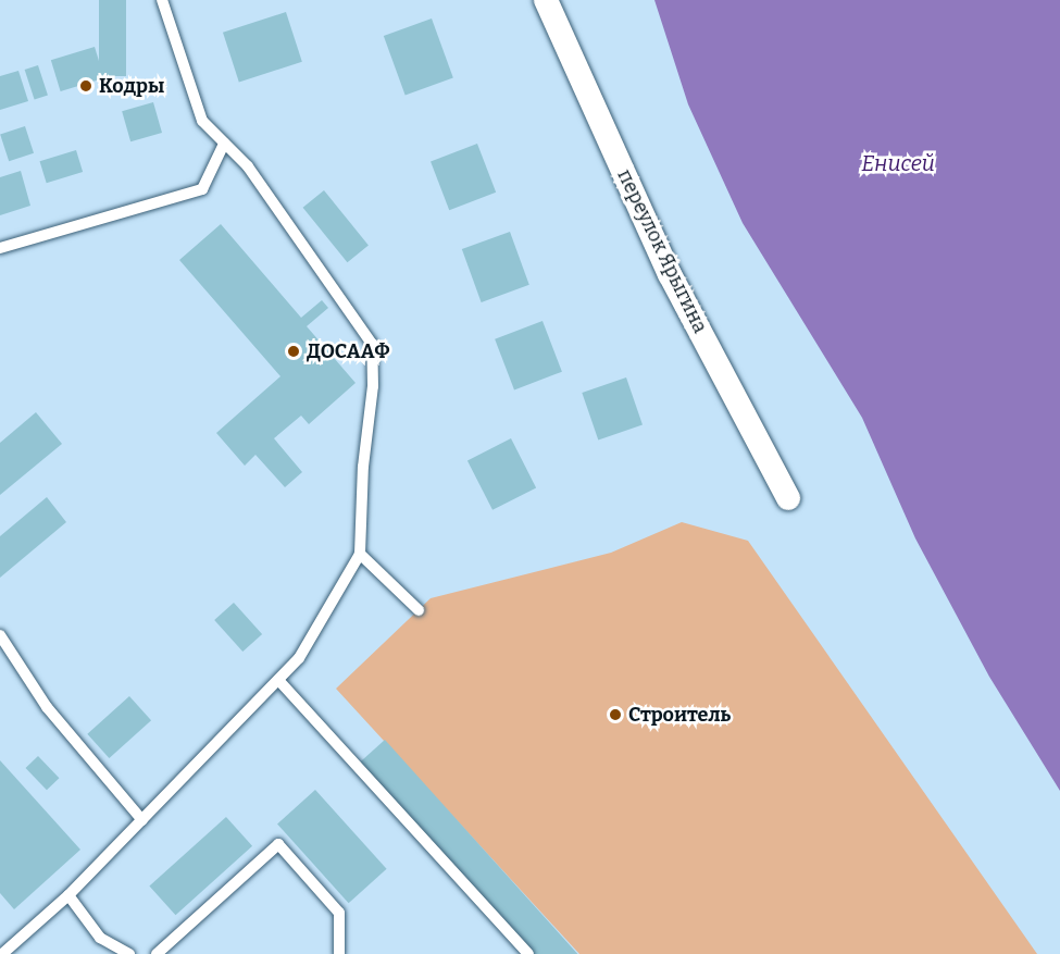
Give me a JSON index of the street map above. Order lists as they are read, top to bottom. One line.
{"streets":{"street":["переулок Ярыгина"]},"water":["Енисей"],"places":["Кодры","ДОСААФ","Строитель"]}
